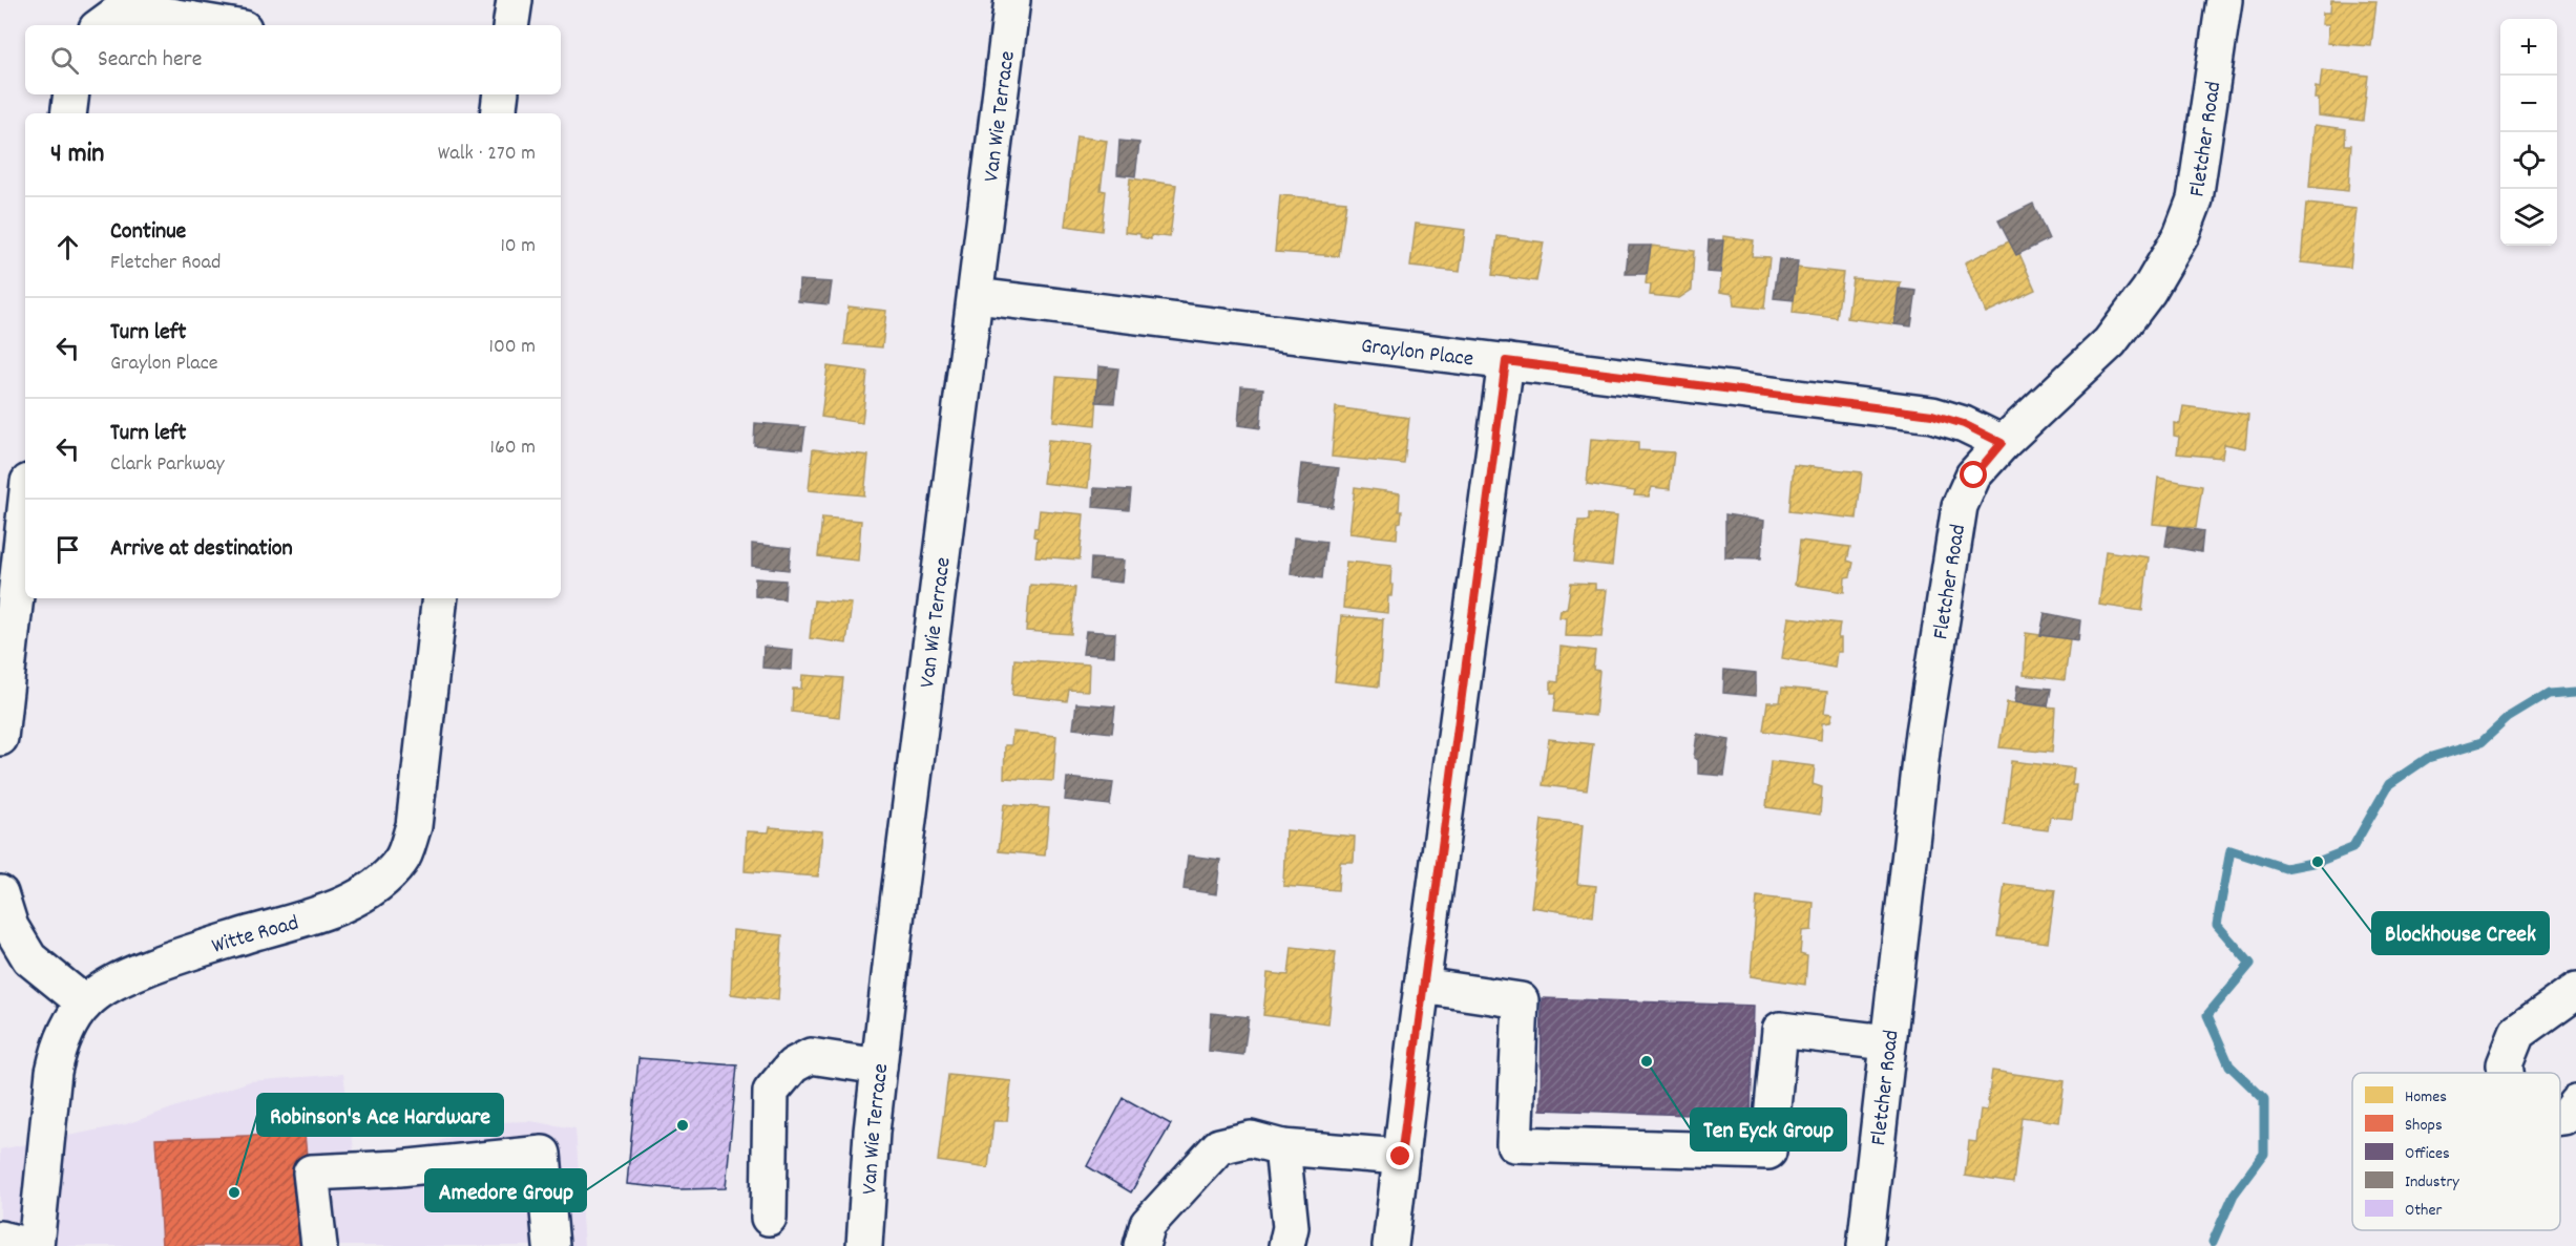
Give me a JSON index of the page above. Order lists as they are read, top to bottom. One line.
{"streets":{"street":["Van Wie Terrace","Fletcher Road","Graylon Place","Witte Road"]},"crossings":[["Van Wie Terrace","Graylon Place"],["Fletcher Road","Graylon Place"]],"places":["Blockhouse Creek","Ten Eyck Group","Amedore Group","Robinson's Ace Hardware"],"legend":["Homes","Shops","Offices","Industry","Other"],"page":{"map_buttons":["+","−"],"search":"Search here","heading":["4 min","Walk · 270 m"],"list":[["Continue","Fletcher Road","10 m"],["Turn left","Graylon Place","100 m"],["Turn left","Clark Parkway","160 m"],"Arrive at destination"]}}
